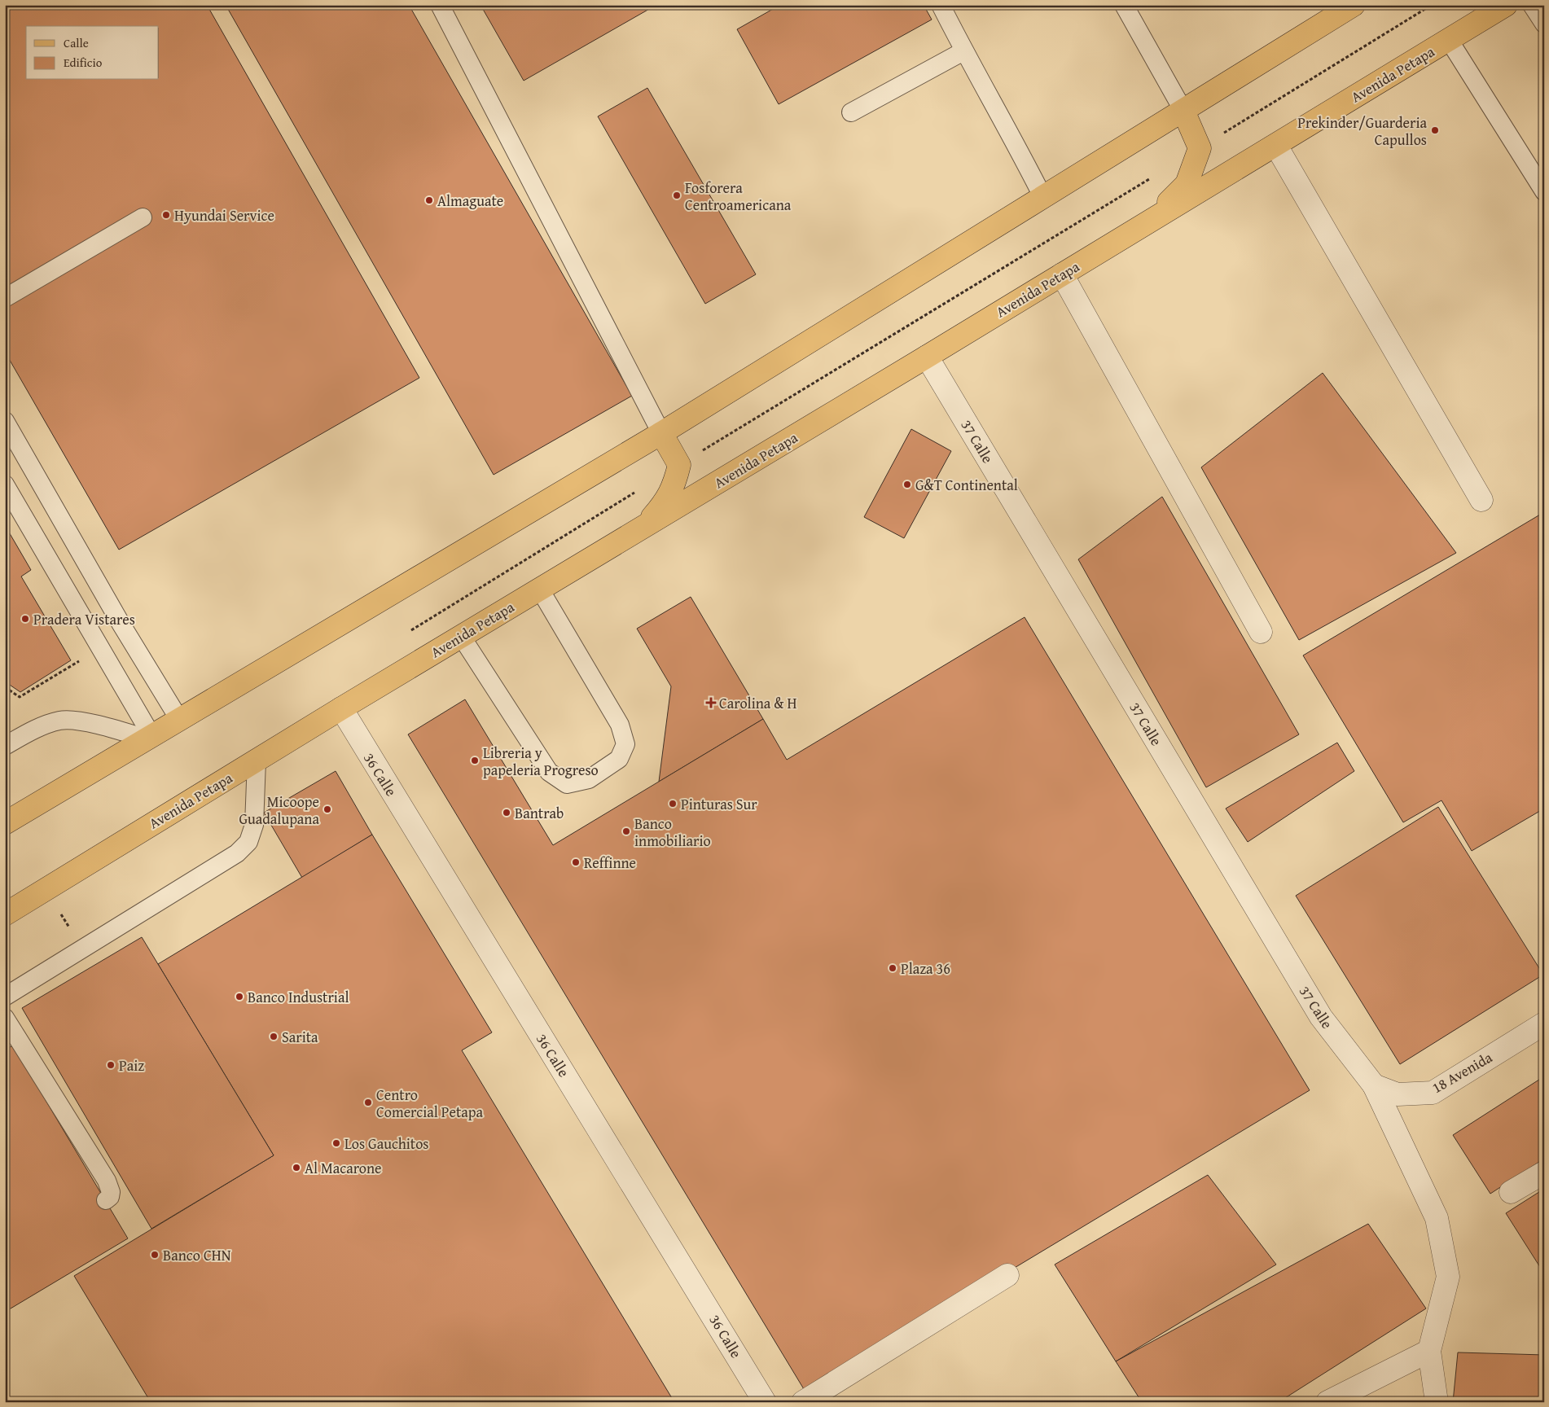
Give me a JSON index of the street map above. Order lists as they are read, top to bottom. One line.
{"streets":{"main road":["Avenida Petapa"],"street":["37 Calle","36 Calle","18 Avenida"]},"crossings":[["Avenida Petapa","37 Calle"],["Avenida Petapa","36 Calle"],["37 Calle","18 Avenida"]],"places":{"other":["Prekinder/Guarderia Capullos","Fosforera Centroamericana","Almaguate","Hyundai Service","G&T Continental","Pradera Vistares","Libreria y papeleria Progreso","Pinturas Sur","Micoope Guadalupana","Bantrab","Banco inmobiliario","Reffinne","Plaza 36","Banco Industrial","Sarita","Paiz","Centro Comercial Petapa","Los Gauchitos","Al Macarone","Banco CHN"],"health":["Carolina & H"]},"legend":["Calle","Edificio"]}
